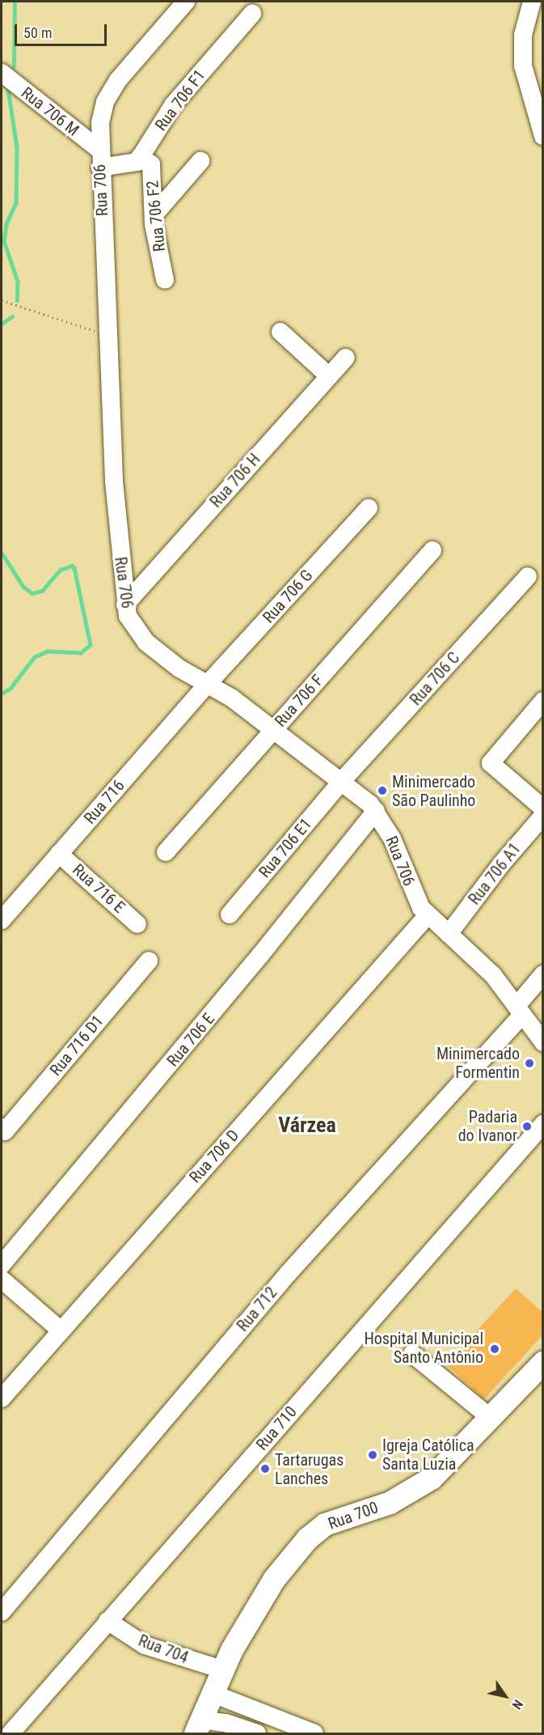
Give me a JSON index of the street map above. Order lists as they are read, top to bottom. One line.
{"streets":{"main road":["Rua 700"],"street":["Rua 706 F1","Rua 706 M","Rua 706","Rua 706 F2","Rua 706 H","Rua 706 G","Rua 706 C","Rua 706 F","Rua 716","Rua 706 E1","Rua 706 A1","Rua 716 E","Rua 706 E","Rua 716 D1","Rua 706 D","Rua 712","Rua 710","Rua 704"]},"crossings":[["Rua 706 F1","Rua 706 F2"],["Rua 706 M","Rua 706"],["Rua 706","Rua 706 H"],["Rua 706","Rua 706 G"],["Rua 706","Rua 706 C"],["Rua 706","Rua 706 F"],["Rua 706","Rua 716"],["Rua 706","Rua 706 E1"],["Rua 706","Rua 706 A1"],["Rua 706","Rua 706 E"],["Rua 706","Rua 706 D"],["Rua 706","Rua 712"],["Rua 706 G","Rua 716"],["Rua 706 C","Rua 706 E1"],["Rua 716","Rua 716 E"],["Rua 710","Rua 704"],["Rua 700","Rua 704"]],"districts":["Várzea"],"places":["Minimercado São Paulinho","Minimercado Formentin","Padaria do Ivanor","Hospital Municipal Santo Antônio","Igreja Católica Santa Luzia","Tartarugas Lanches"],"scale_bar":"50 m","north":"bottom right"}
